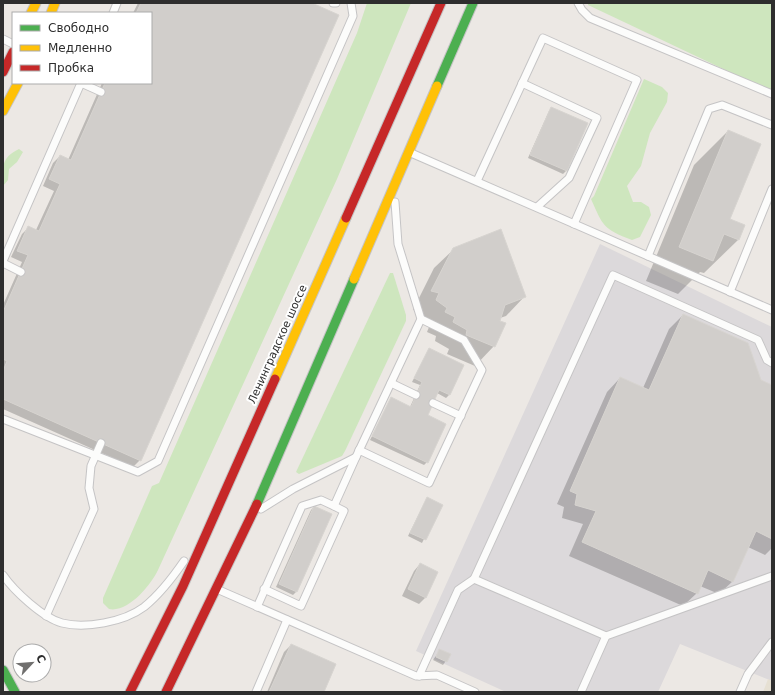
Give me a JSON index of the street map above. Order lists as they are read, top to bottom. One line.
{"streets":{"main road":["Ленинградское шоссе"]},"legend":["Свободно","Медленно","Пробка"],"north":"top right"}
